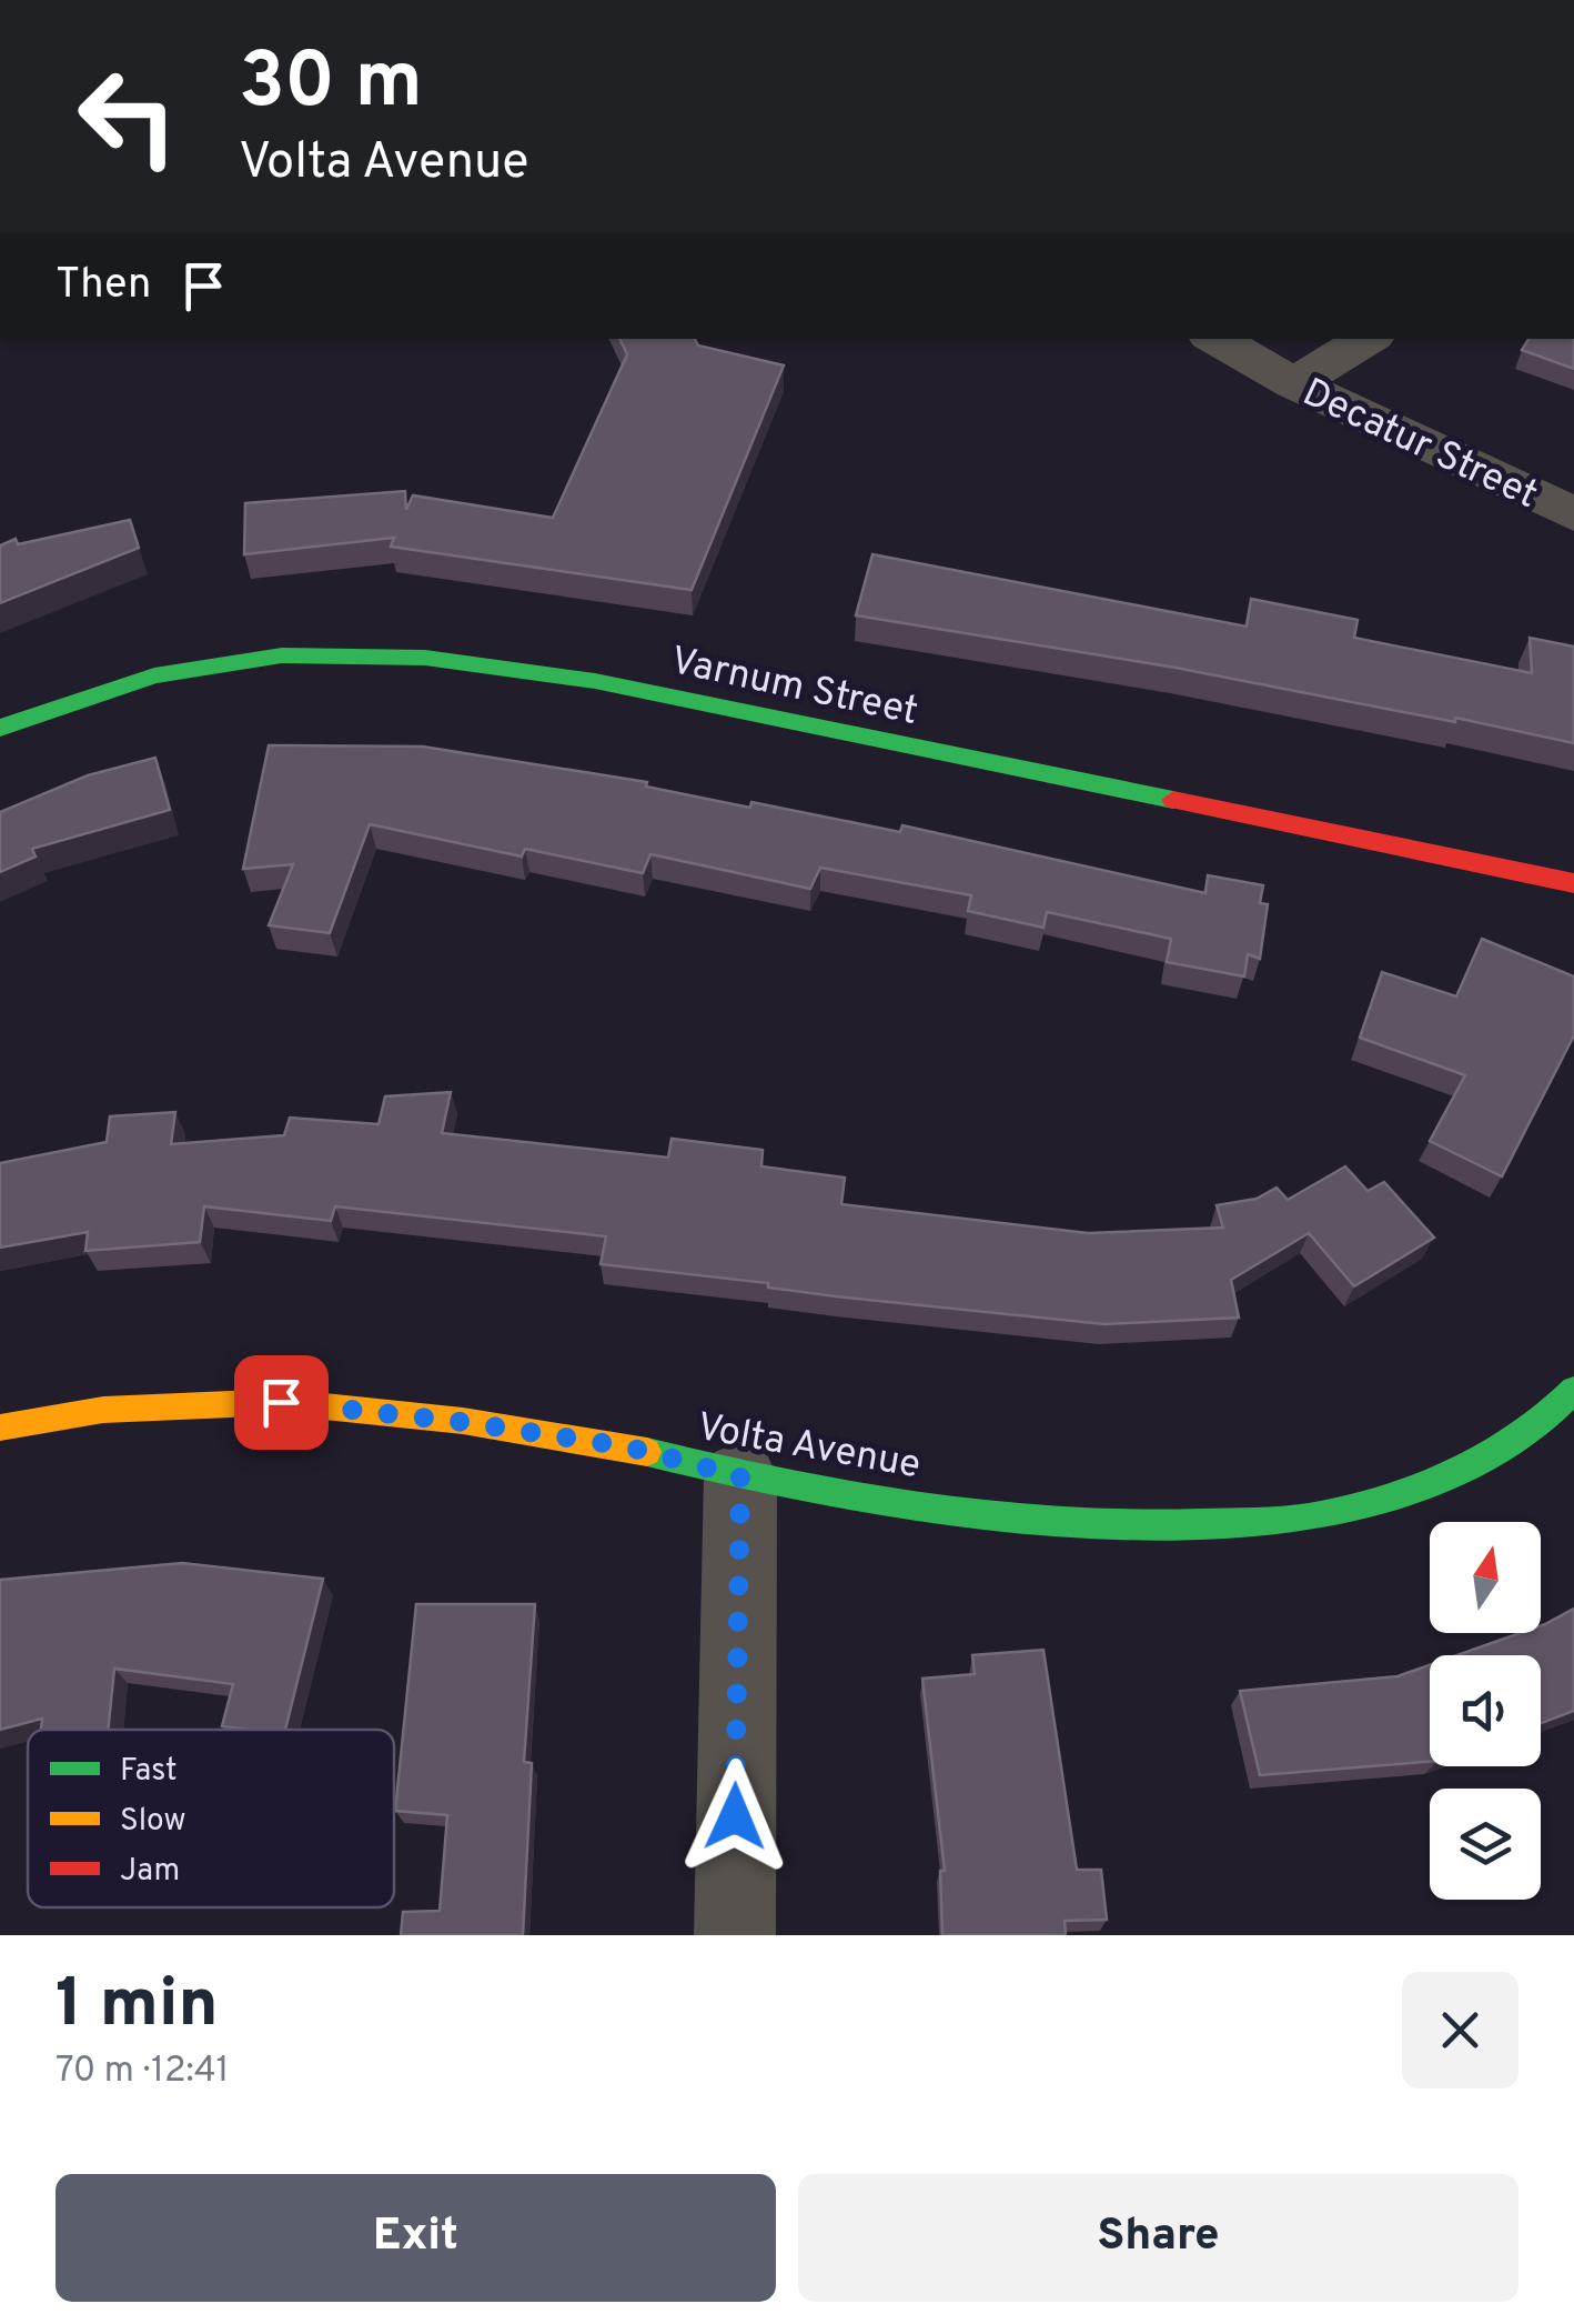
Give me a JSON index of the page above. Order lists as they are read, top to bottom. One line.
{"streets":{"street":["Decatur Street","Varnum Street","Volta Avenue"]},"legend":["Fast","Slow","Jam"],"north":"top","page":{"turn":["30 m","Volta Avenue"],"then":"Then","heading":["1 min","70 m · 12:41"],"buttons":["Exit","Share"]}}
